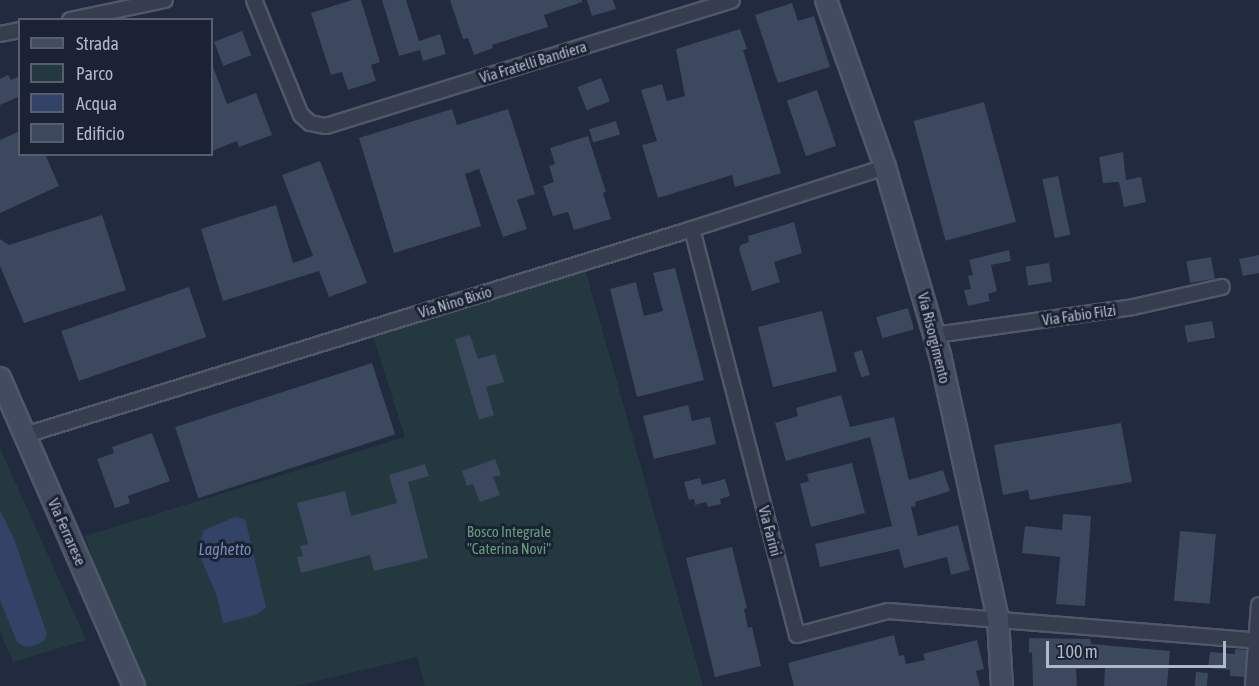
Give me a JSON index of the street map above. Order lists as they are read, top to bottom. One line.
{"streets":{"street":["Via Fratelli Bandiera","Via Nino Bixio","Via Fabio Filzi","Via Risorgimento","Via Farini","Via Ferrarese"]},"crossings":[["Via Nino Bixio","Via Risorgimento"],["Via Nino Bixio","Via Farini"],["Via Nino Bixio","Via Ferrarese"],["Via Fabio Filzi","Via Risorgimento"],["Via Risorgimento","Via Farini"]],"water":["Laghetto"],"parks":["Bosco Integrale \"Caterina Novi\""],"legend":["Strada","Parco","Acqua","Edificio"],"scale_bar":"100 m"}
